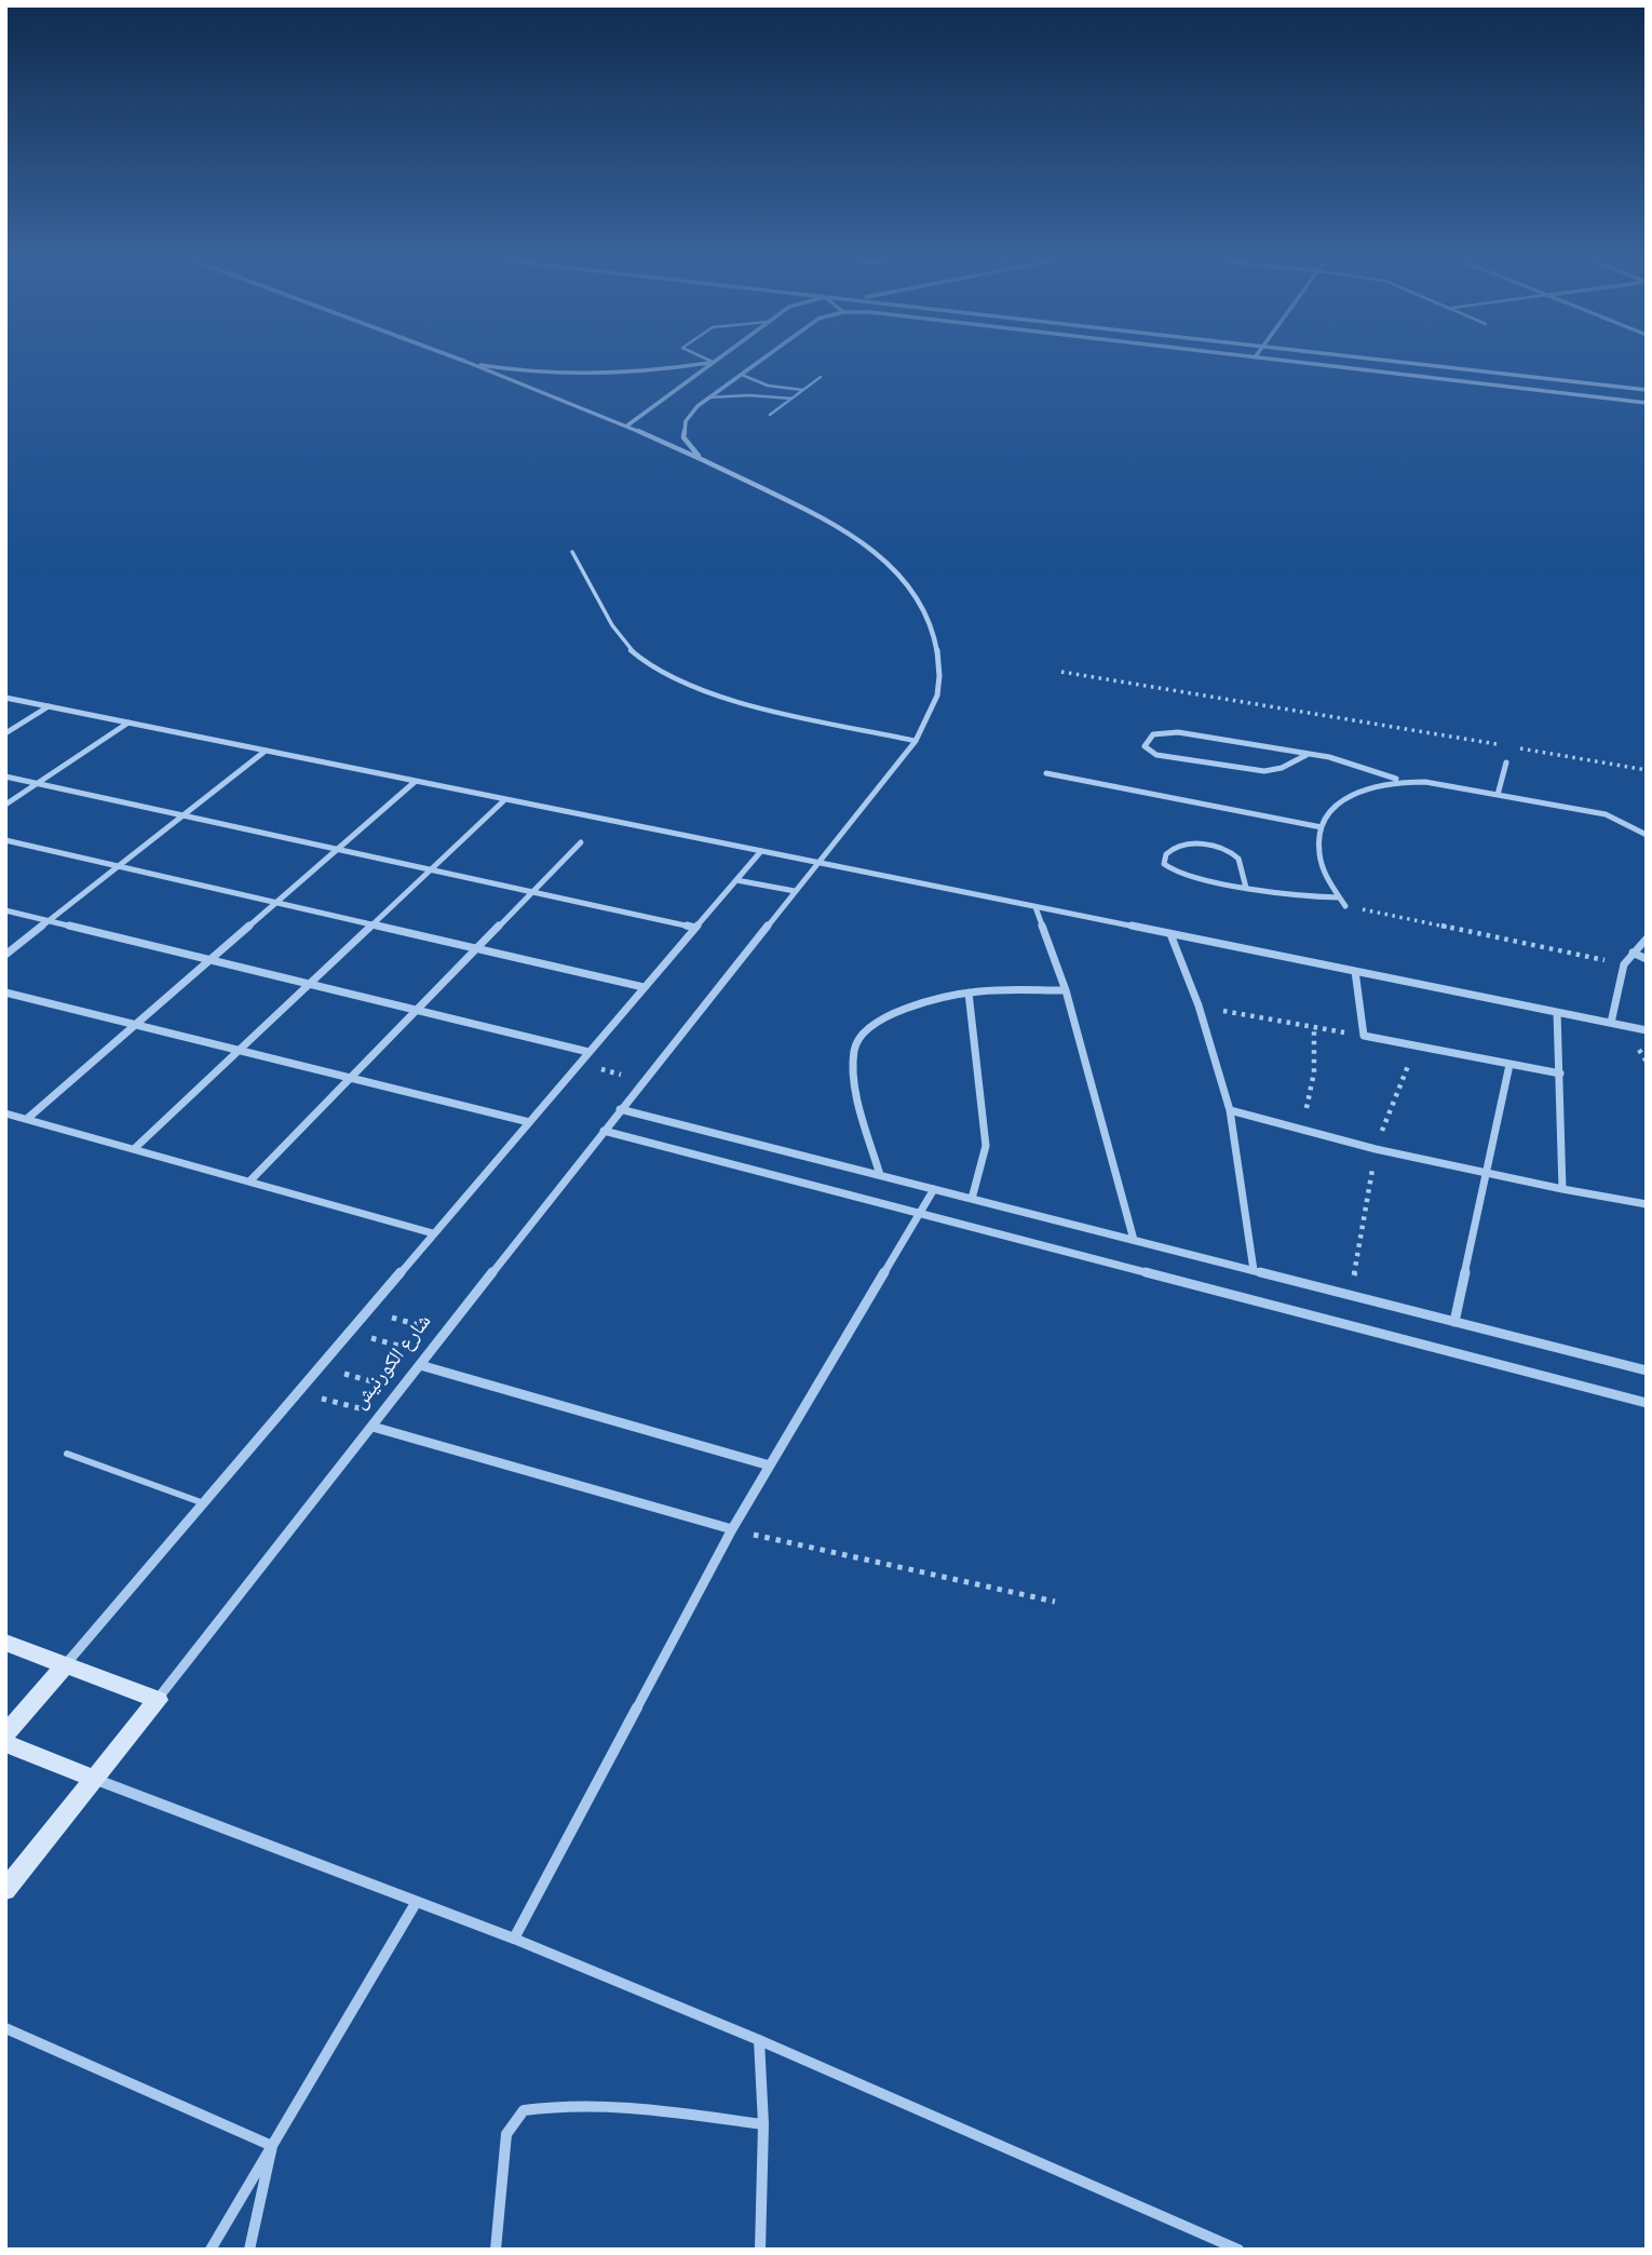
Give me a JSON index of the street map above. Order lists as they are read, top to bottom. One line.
{"streets":{"main road":["شارع الكورنيش"]}}
